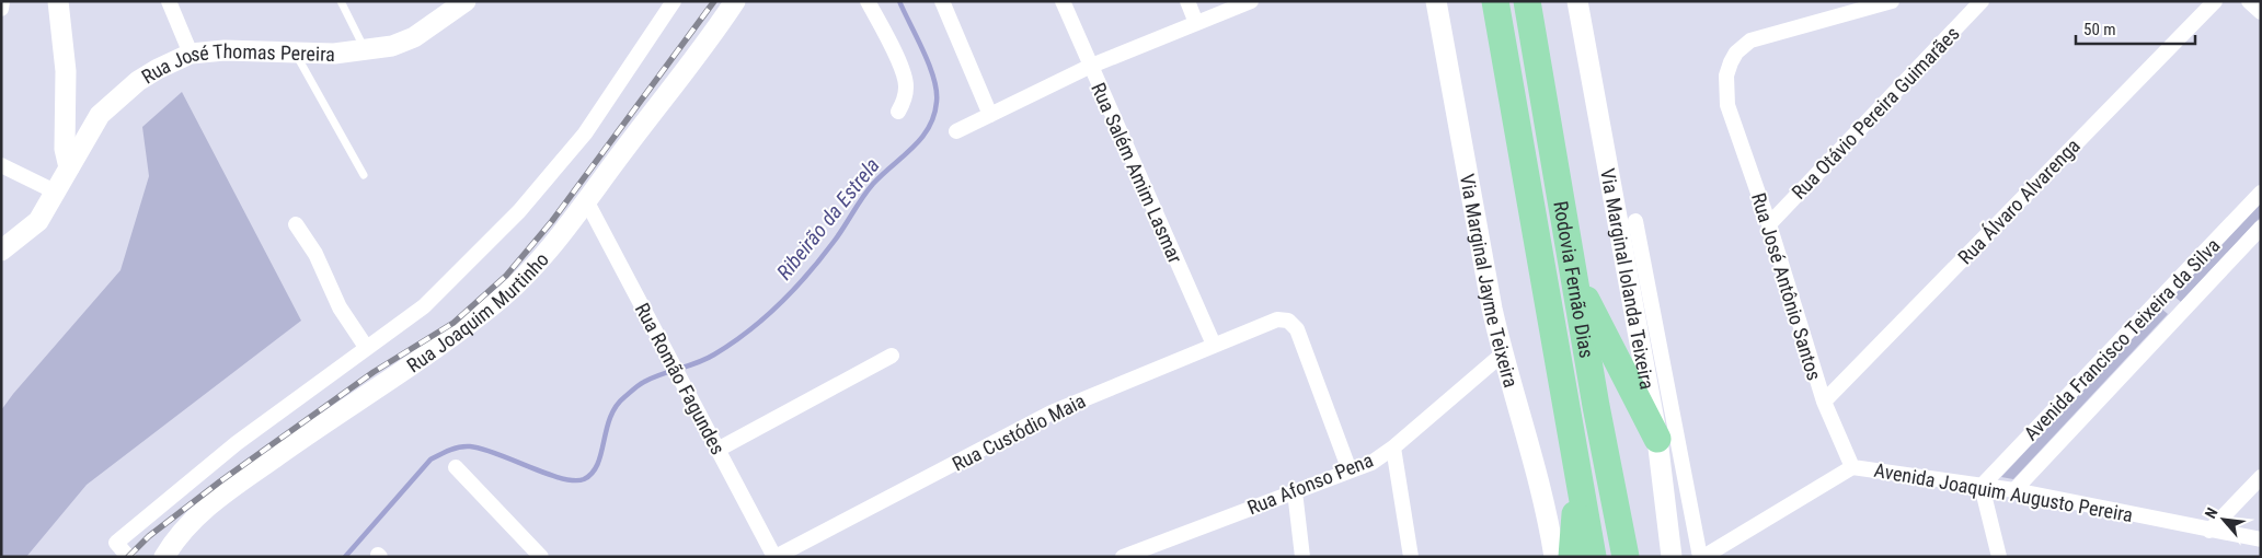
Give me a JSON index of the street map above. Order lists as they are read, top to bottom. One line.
{"streets":{"highway":["Rodovia Fernão Dias"],"street":["Rua José Thomas Pereira","Rua Otávio Pereira Guimarães","Rua Salém Amim Lasmar","Rua Álvaro Alvarenga","Via Marginal Iolanda Teixeira","Via Marginal Jayme Teixeira","Rua José Antônio Santos","Rua Joaquim Murtinho","Avenida Francisco Teixeira da Silva","Rua Romão Fagundes","Rua Custódio Maia","Rua Afonso Pena","Avenida Joaquim Augusto Pereira"]},"crossings":[["Rua Otávio Pereira Guimarães","Rua José Antônio Santos"],["Rua Salém Amim Lasmar","Rua Custódio Maia"],["Rua Álvaro Alvarenga","Rua José Antônio Santos"],["Via Marginal Jayme Teixeira","Rua Afonso Pena"],["Rua José Antônio Santos","Avenida Joaquim Augusto Pereira"],["Rua Joaquim Murtinho","Rua Romão Fagundes"],["Avenida Francisco Teixeira da Silva","Avenida Joaquim Augusto Pereira"],["Rua Romão Fagundes","Rua Custódio Maia"],["Rua Custódio Maia","Rua Afonso Pena"]],"water":["Ribeirão da Estrela"],"scale_bar":"50 m","north":"top left"}
